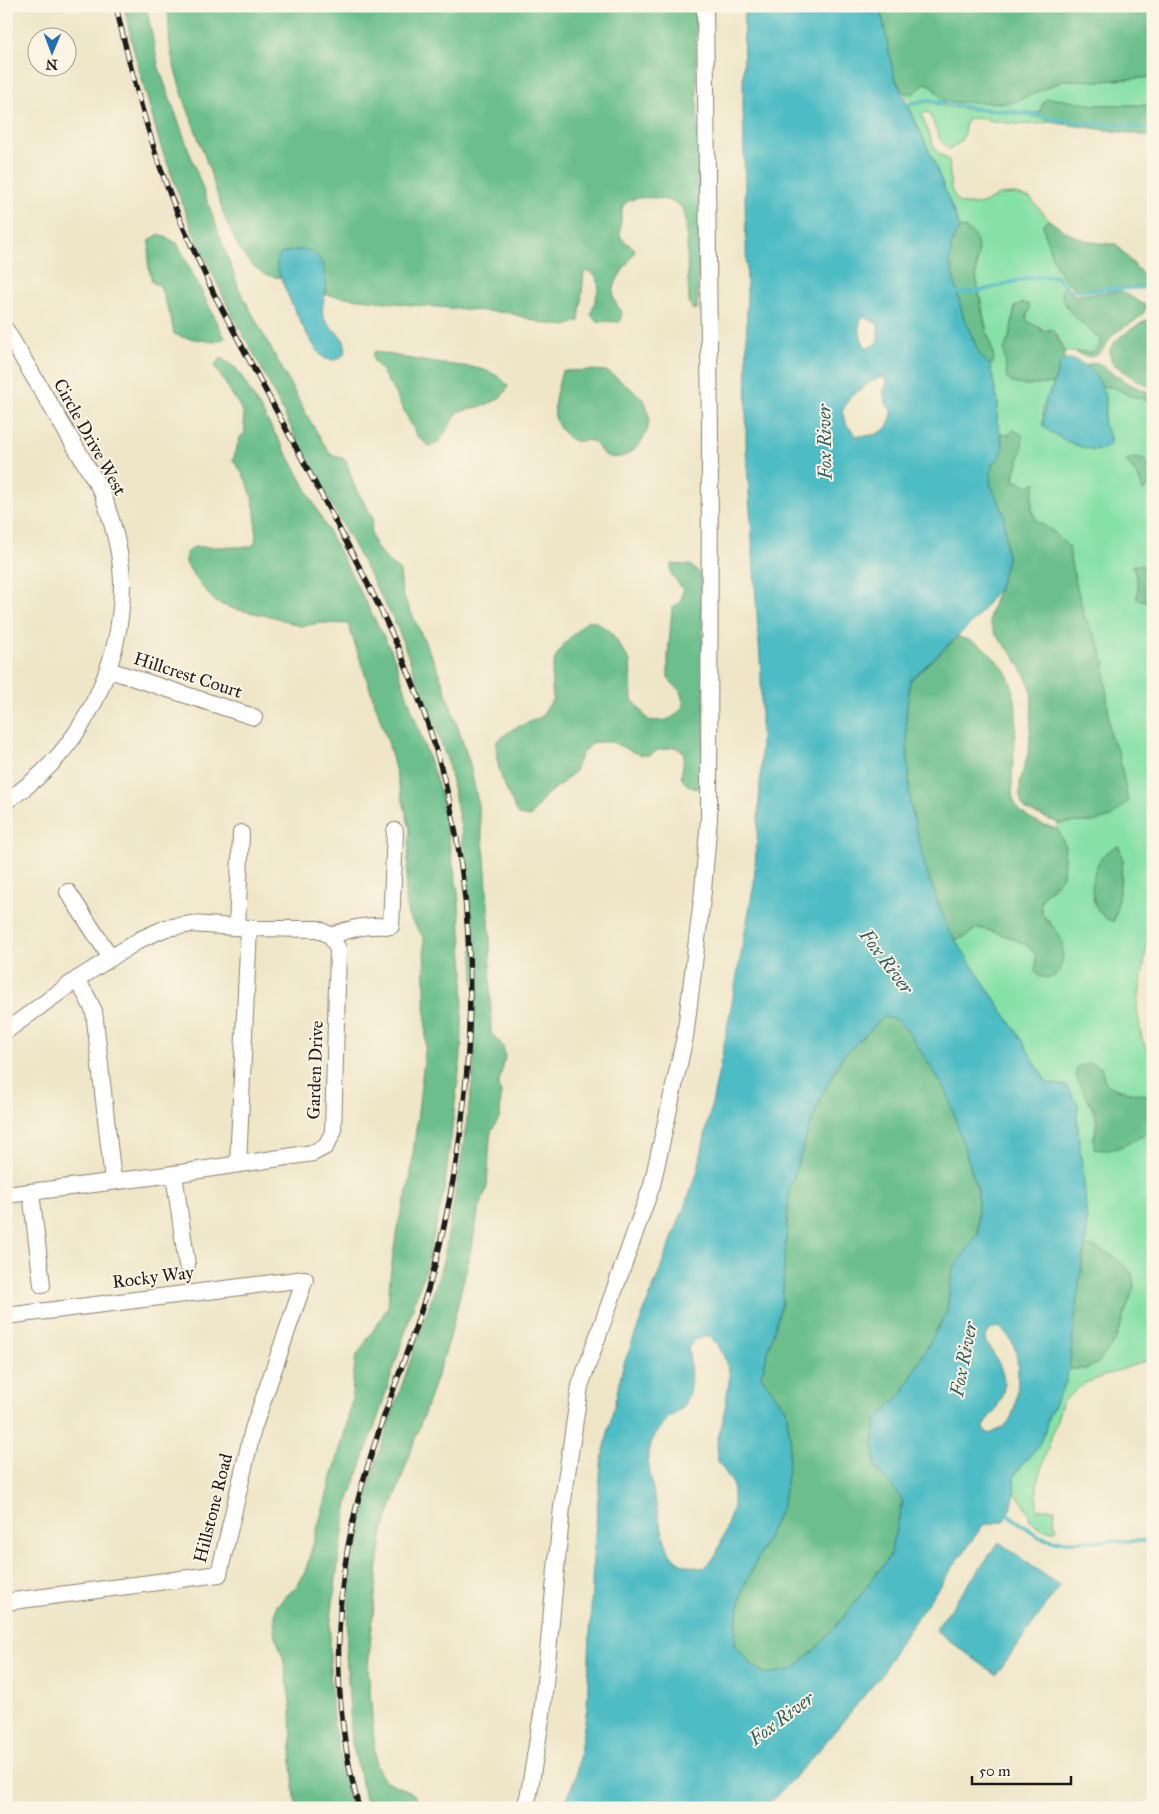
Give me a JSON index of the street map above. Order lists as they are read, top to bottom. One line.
{"streets":{"street":["Circle Drive West","Hillcrest Court","Garden Drive","Rocky Way","Hillstone Road"]},"crossings":[["Circle Drive West","Hillcrest Court"],["Rocky Way","Hillstone Road"]],"water":["Fox River"],"scale_bar":"50 m","north":"bottom"}
